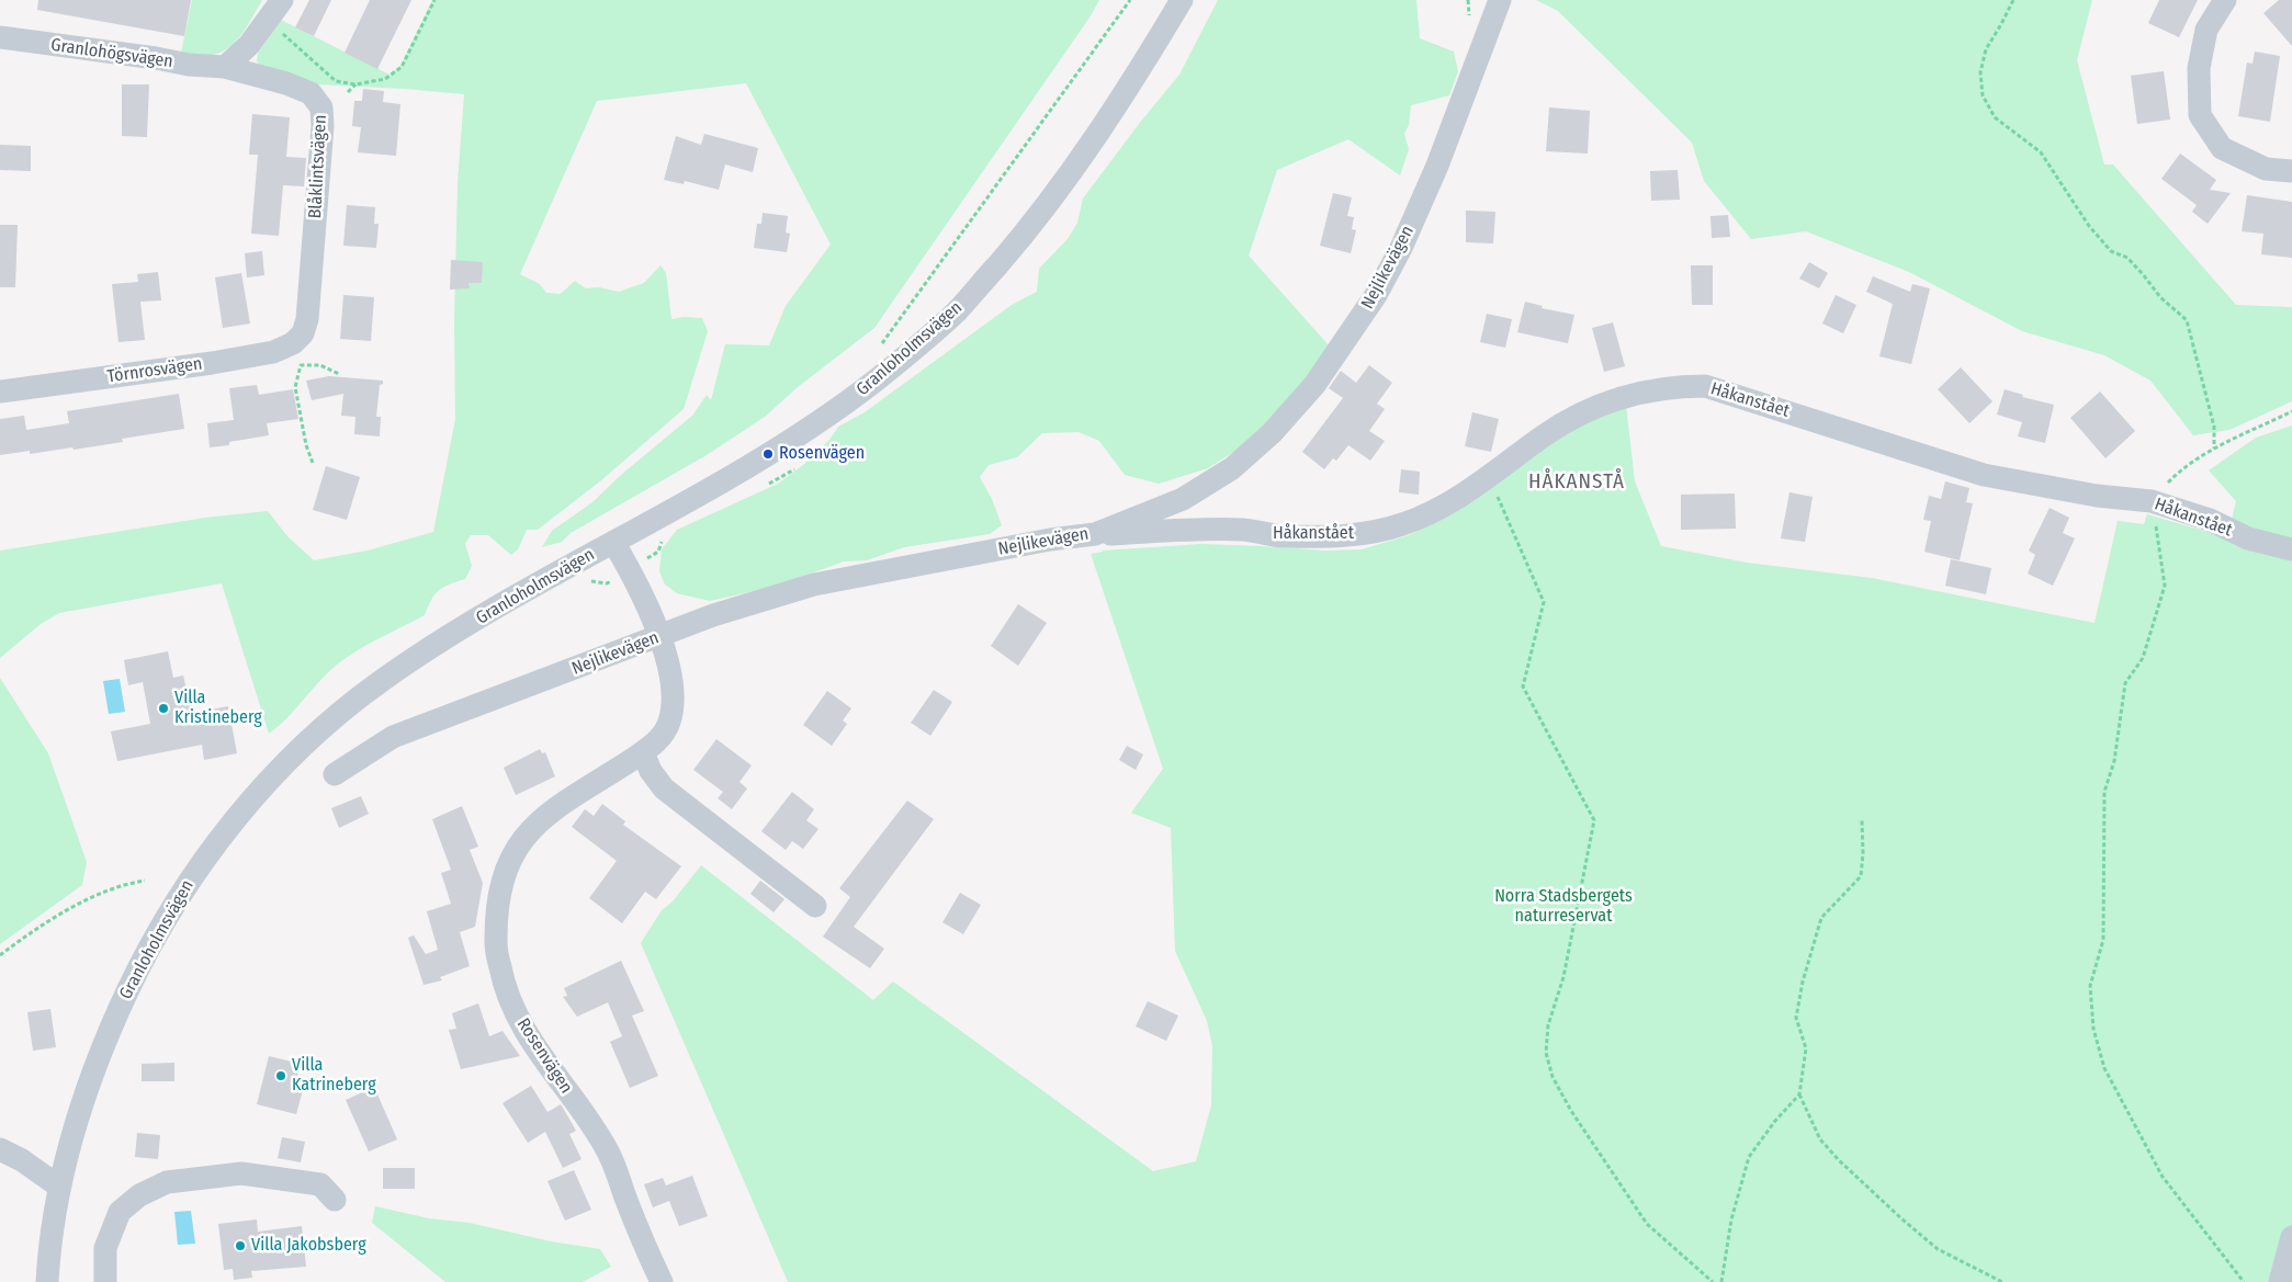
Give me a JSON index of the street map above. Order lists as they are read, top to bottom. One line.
{"streets":{"street":["Granlohögsvägen","Blåklintsvägen","Nejlikevägen","Granloholmsvägen","Törnrosvägen","Håkanstået","Rosenvägen"]},"crossings":[["Granlohögsvägen","Blåklintsvägen"],["Blåklintsvägen","Törnrosvägen"],["Nejlikevägen","Håkanstået"],["Nejlikevägen","Rosenvägen"],["Granloholmsvägen","Rosenvägen"]],"districts":["HÅKANSTÅ"],"parks":["Norra Stadsbergets naturreservat"],"places":["Rosenvägen","Villa Kristineberg","Villa Katrineberg","Villa Jakobsberg"]}
